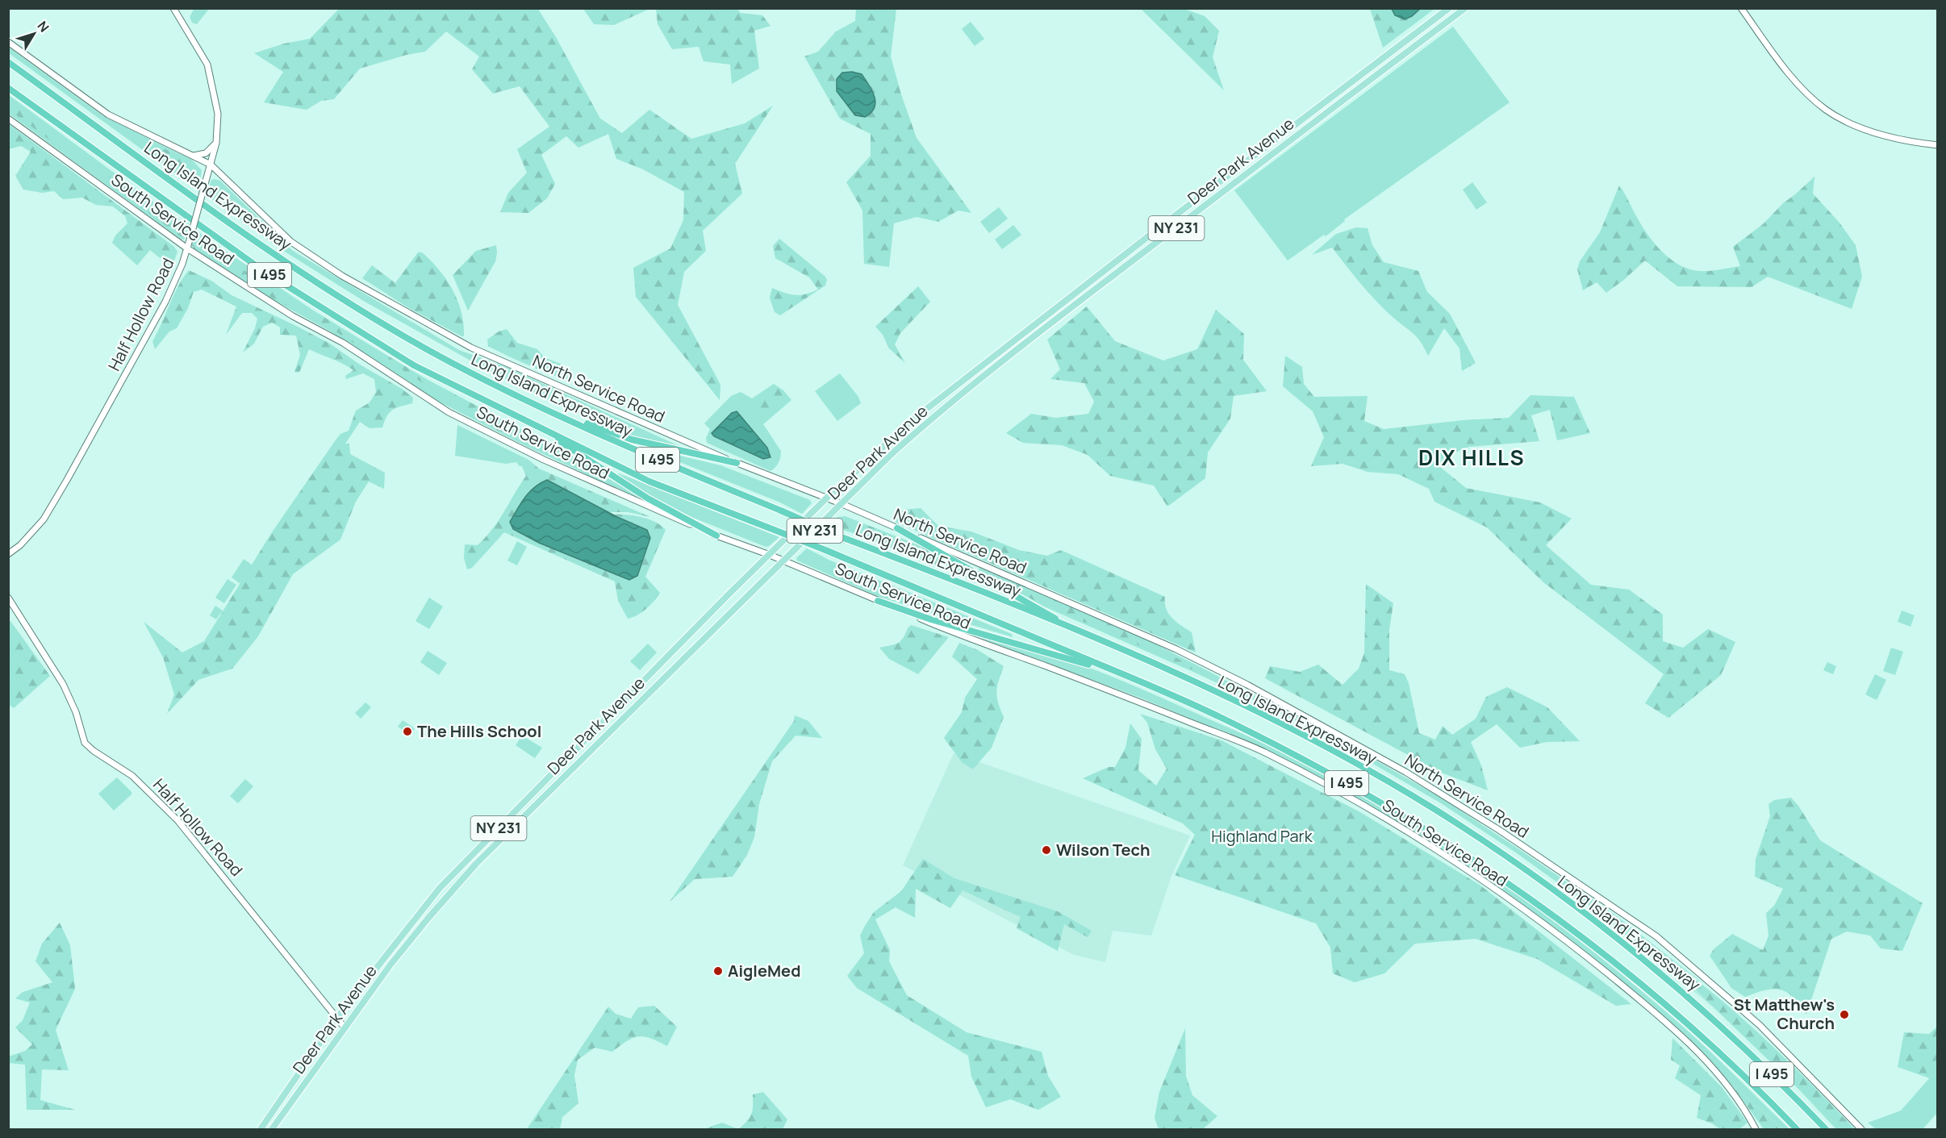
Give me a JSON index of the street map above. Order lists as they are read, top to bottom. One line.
{"streets":{"highway":["Long Island Expressway","I 495"],"main road":["Deer Park Avenue","South Service Road","NY 231","Half Hollow Road","North Service Road"]},"crossings":[["Deer Park Avenue","South Service Road"],["Deer Park Avenue","Half Hollow Road"],["Deer Park Avenue","North Service Road"],["South Service Road","Half Hollow Road"],["Half Hollow Road","North Service Road"]],"districts":["DIX HILLS"],"parks":["Highland Park"],"places":["The Hills School","Wilson Tech","AigleMed","St Matthew's Church"],"north":"top right"}
